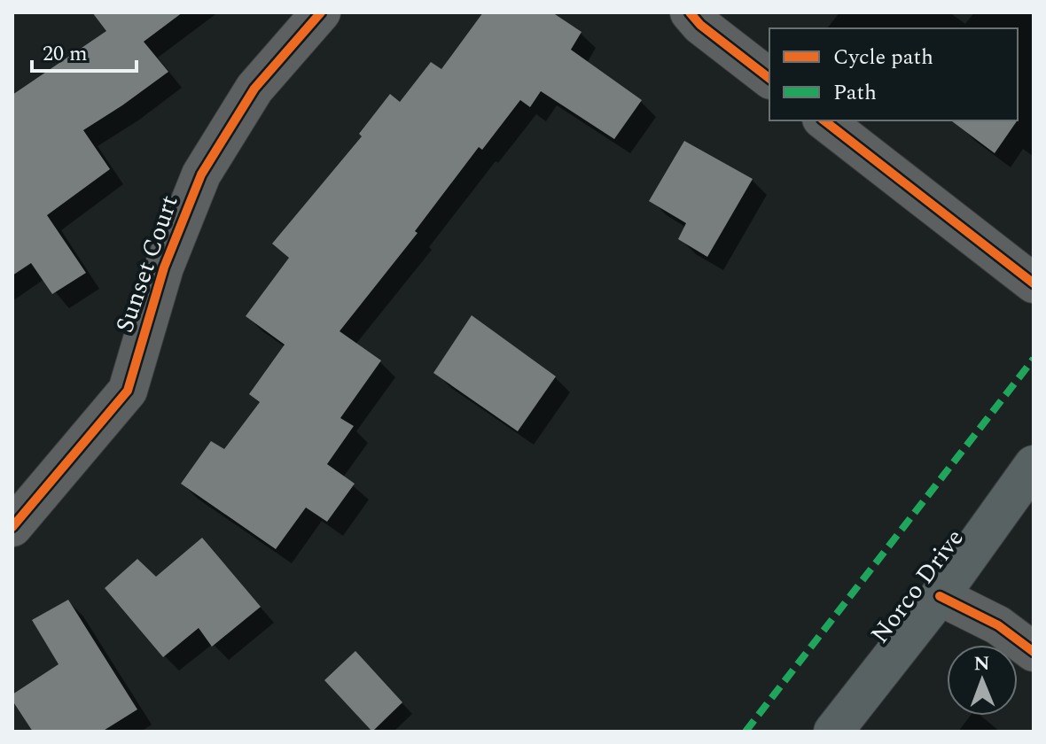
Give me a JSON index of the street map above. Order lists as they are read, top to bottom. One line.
{"streets":{"main road":["Norco Drive"],"street":["Sunset Court"]},"legend":["Cycle path","Path"],"scale_bar":"20 m","north":"top"}
